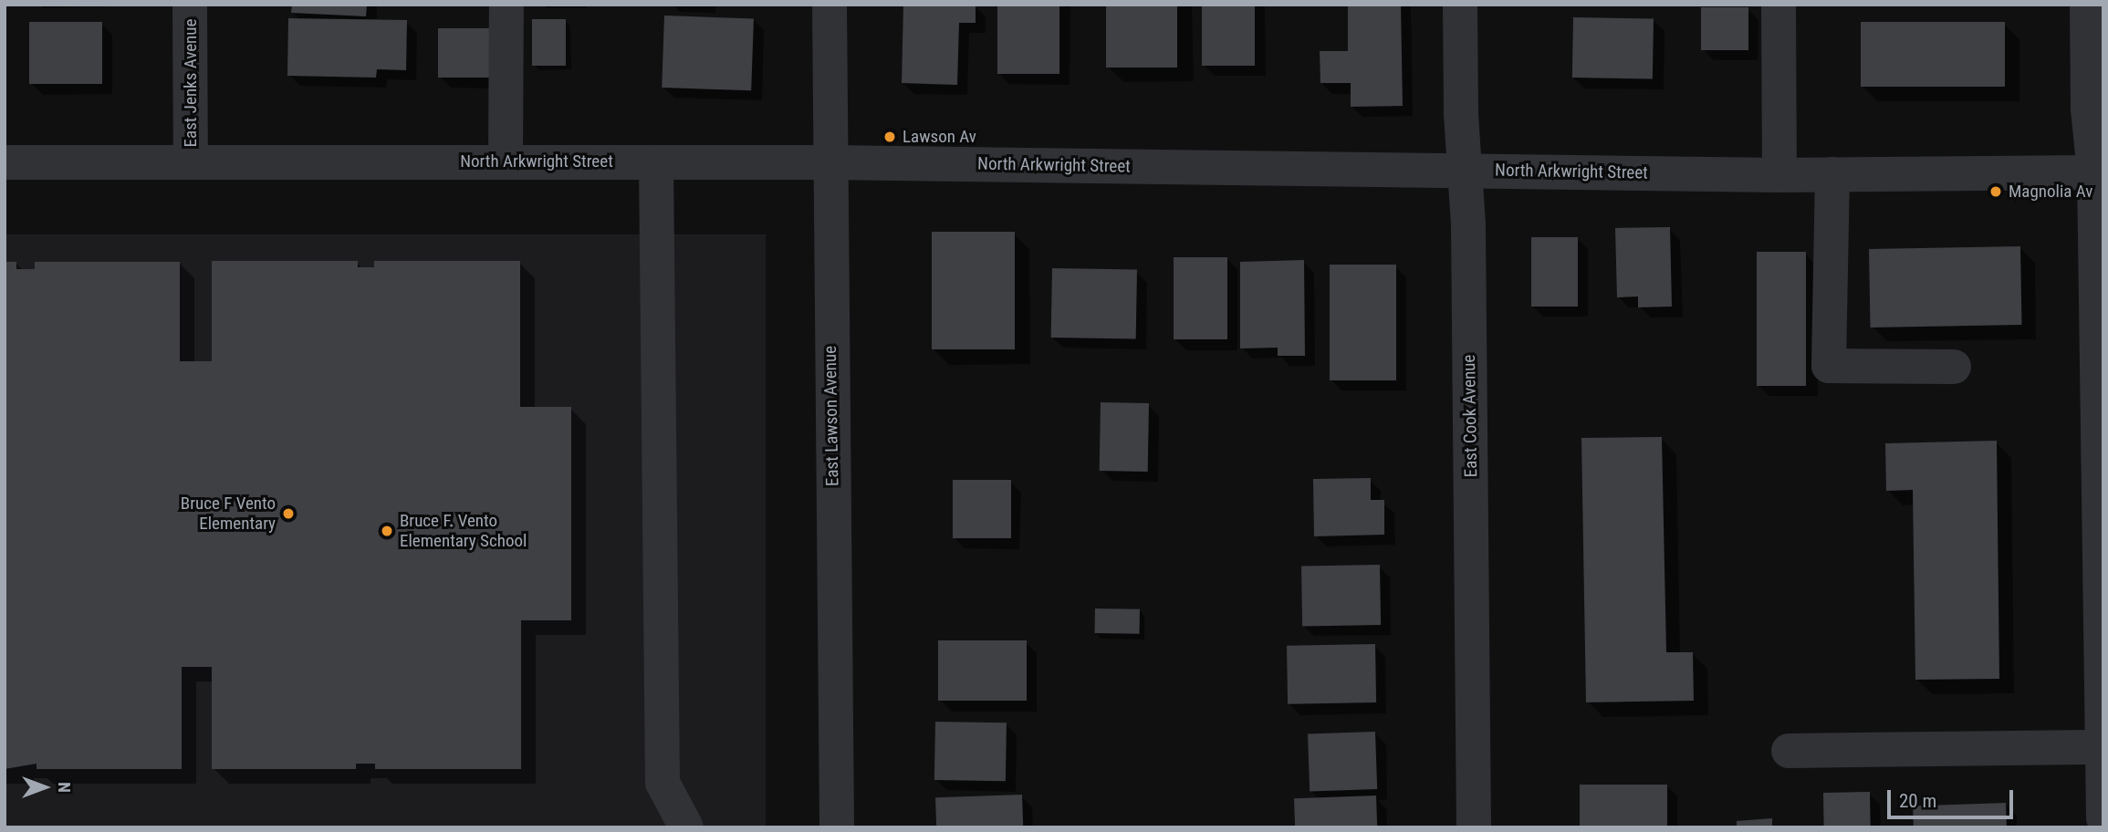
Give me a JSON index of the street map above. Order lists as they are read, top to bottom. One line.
{"streets":{"street":["East Jenks Avenue","North Arkwright Street","East Lawson Avenue","East Cook Avenue"]},"crossings":[["East Jenks Avenue","North Arkwright Street"],["North Arkwright Street","East Lawson Avenue"],["North Arkwright Street","East Cook Avenue"]],"places":["Lawson Av","Magnolia Av","Bruce F Vento Elementary","Bruce F. Vento Elementary School"],"scale_bar":"20 m","north":"right"}
